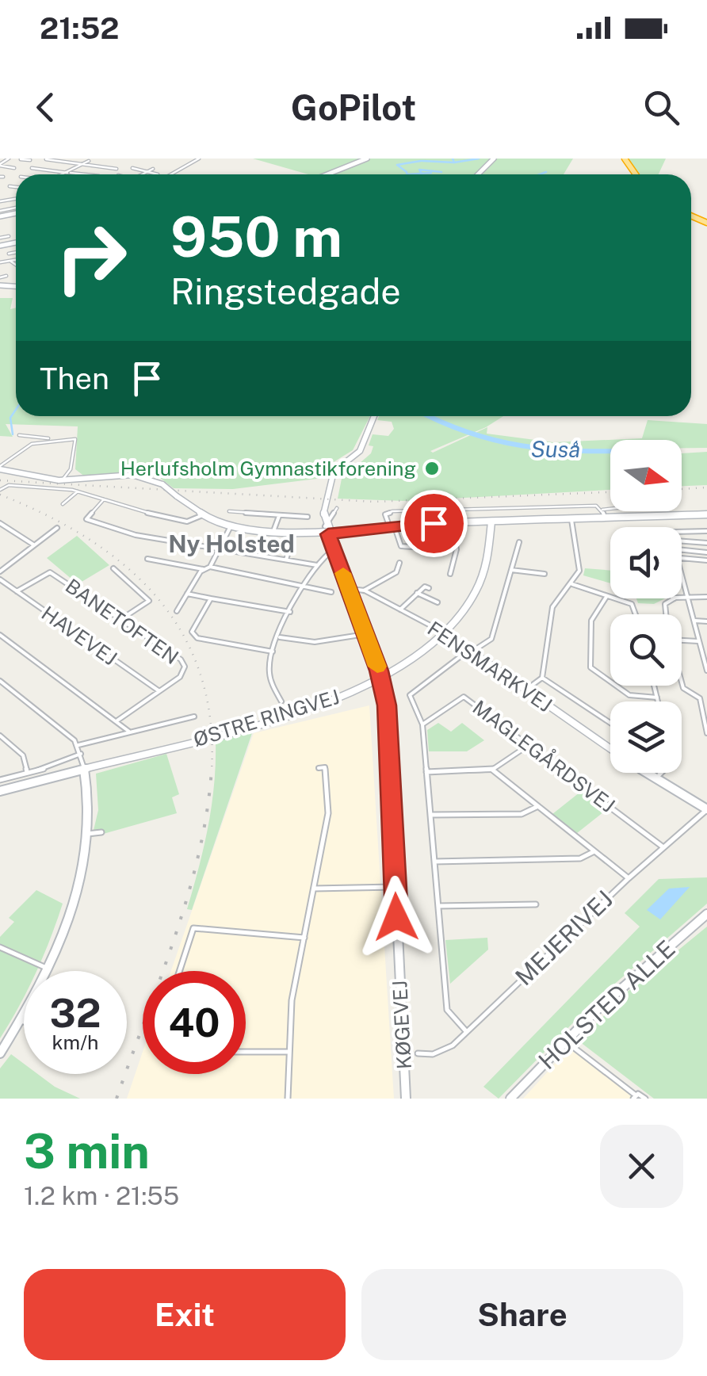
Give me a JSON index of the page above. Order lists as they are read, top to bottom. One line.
{"streets":{"street":["BANETOFTEN","HAVEVEJ","FENSMARKVEJ","ØSTRE RINGVEJ","MAGLEGÅRDSVEJ","MEJERIVEJ","HOLSTED ALLE","KØGEVEJ"]},"crossings":[["BANETOFTEN","HAVEVEJ"],["FENSMARKVEJ","ØSTRE RINGVEJ"],["FENSMARKVEJ","MEJERIVEJ"],["FENSMARKVEJ","KØGEVEJ"],["ØSTRE RINGVEJ","KØGEVEJ"],["MAGLEGÅRDSVEJ","MEJERIVEJ"]],"districts":["Ny Holsted"],"water":["Suså"],"places":["Herlufsholm Gymnastikforening"],"north":"right","page":{"status":"21:52","header":"GoPilot","turn":["950 m","Ringstedgade"],"then":"Then","speed":"32 km/h","limit":"40","heading":["3 min","1.2 km · 21:55"],"buttons":["Exit","Share"]}}
